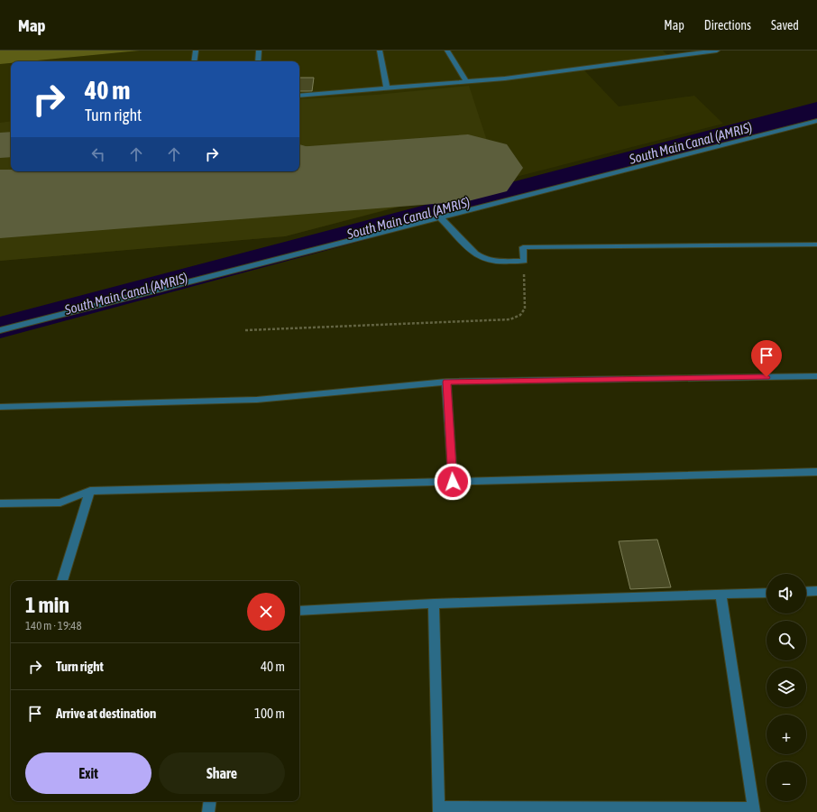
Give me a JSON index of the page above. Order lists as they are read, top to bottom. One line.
{"water":["South Main Canal (AMRIS)"],"page":{"header":"Map","nav":["Map","Directions","Saved"],"turn":["40 m","Turn right"],"map_buttons":["+","−"],"heading":["1 min","140 m · 19:48"],"list":[{"name":"Turn right","value":"40 m"},{"name":"Arrive at destination","value":"100 m"}],"buttons":["Exit","Share"]}}
